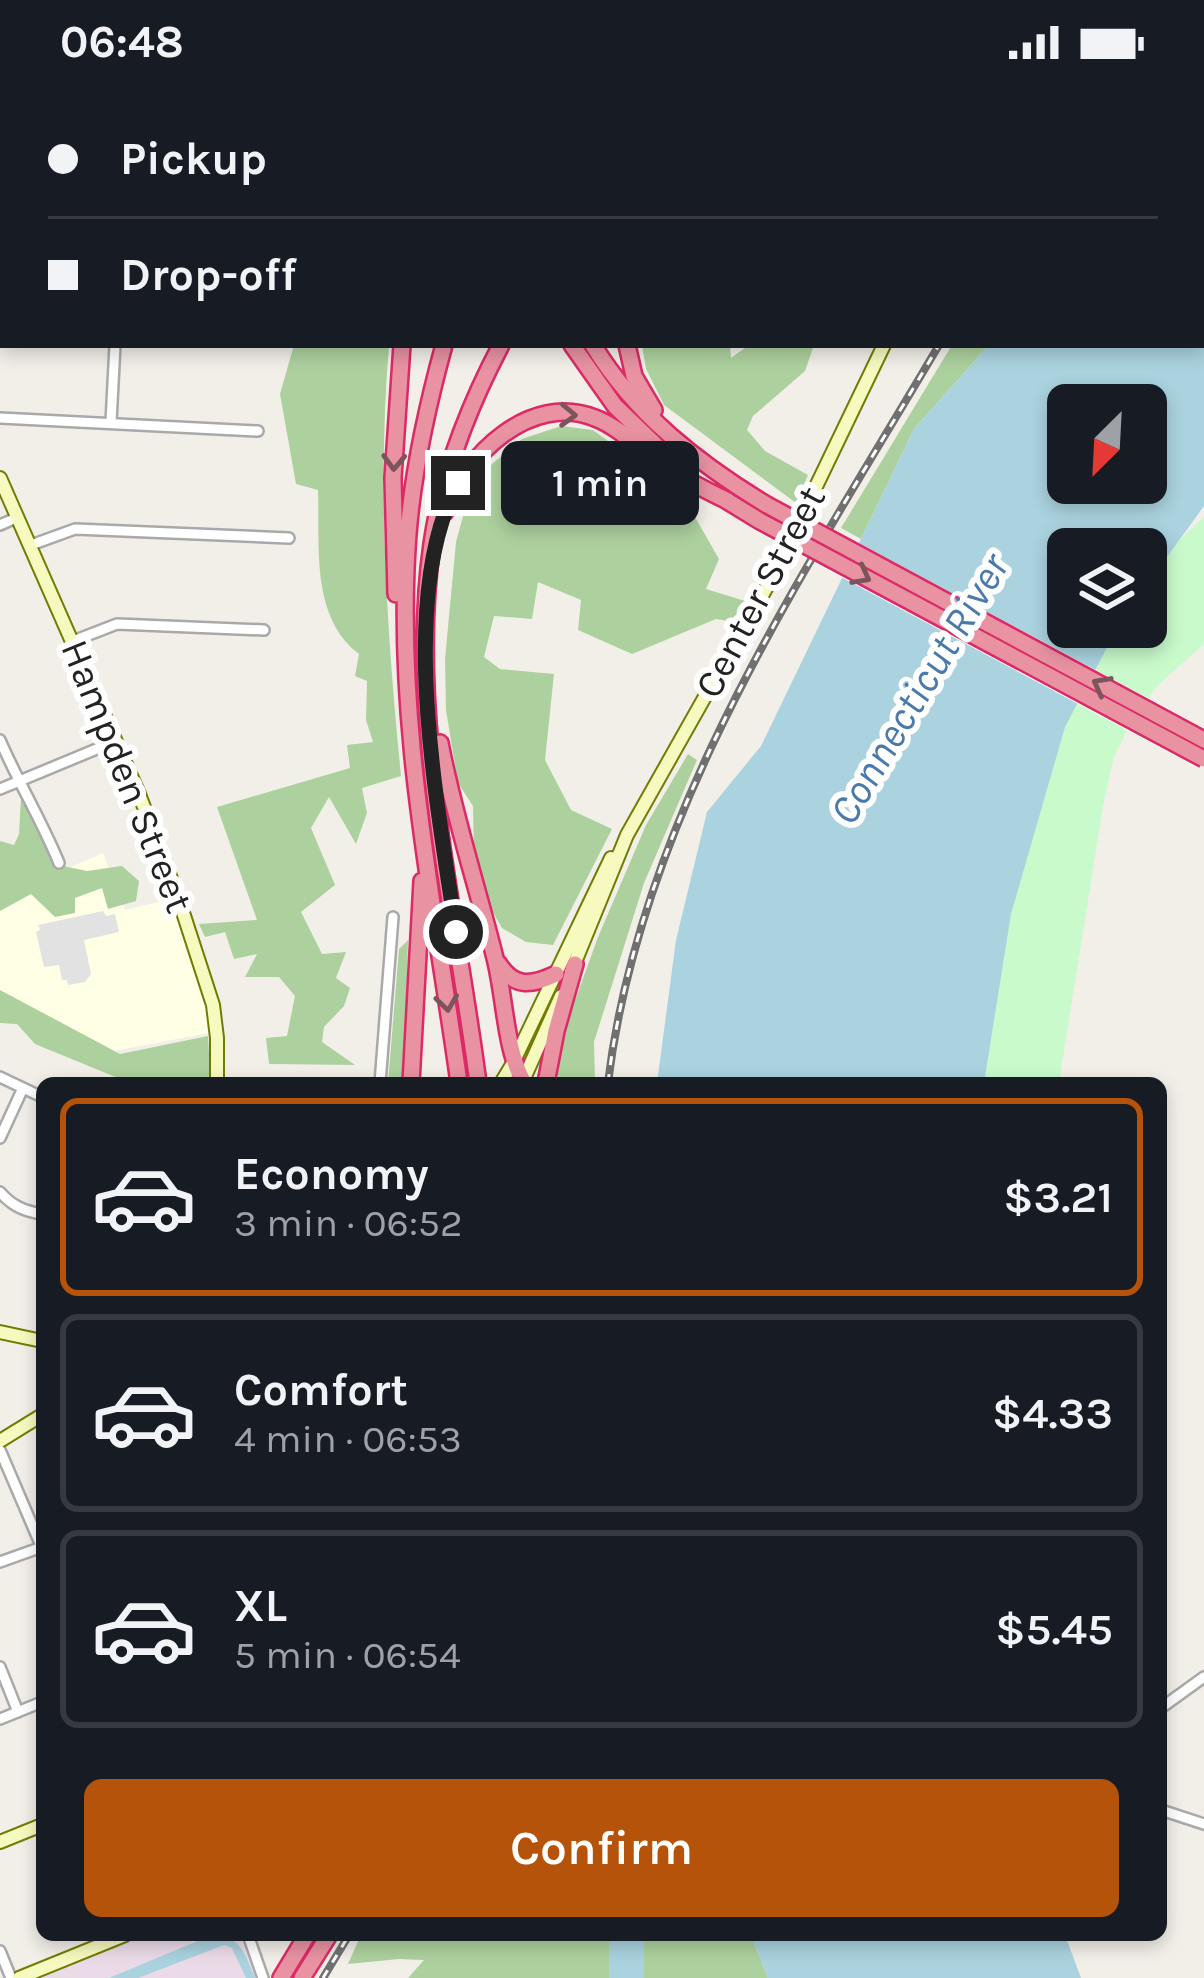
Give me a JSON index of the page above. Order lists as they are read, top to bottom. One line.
{"streets":{"main road":["Center Street","Hampden Street"]},"water":["Connecticut River"],"north":"bottom left","page":{"status":"06:48","banner":["Pickup","Drop-off"],"bubble":"1 min","list":[{"name":"Economy","note":"3 min · 06:52","value":"$3.21"},{"name":"Comfort","note":"4 min · 06:53","value":"$4.33"},{"name":"XL","note":"5 min · 06:54","value":"$5.45"}],"buttons":"Confirm"}}
